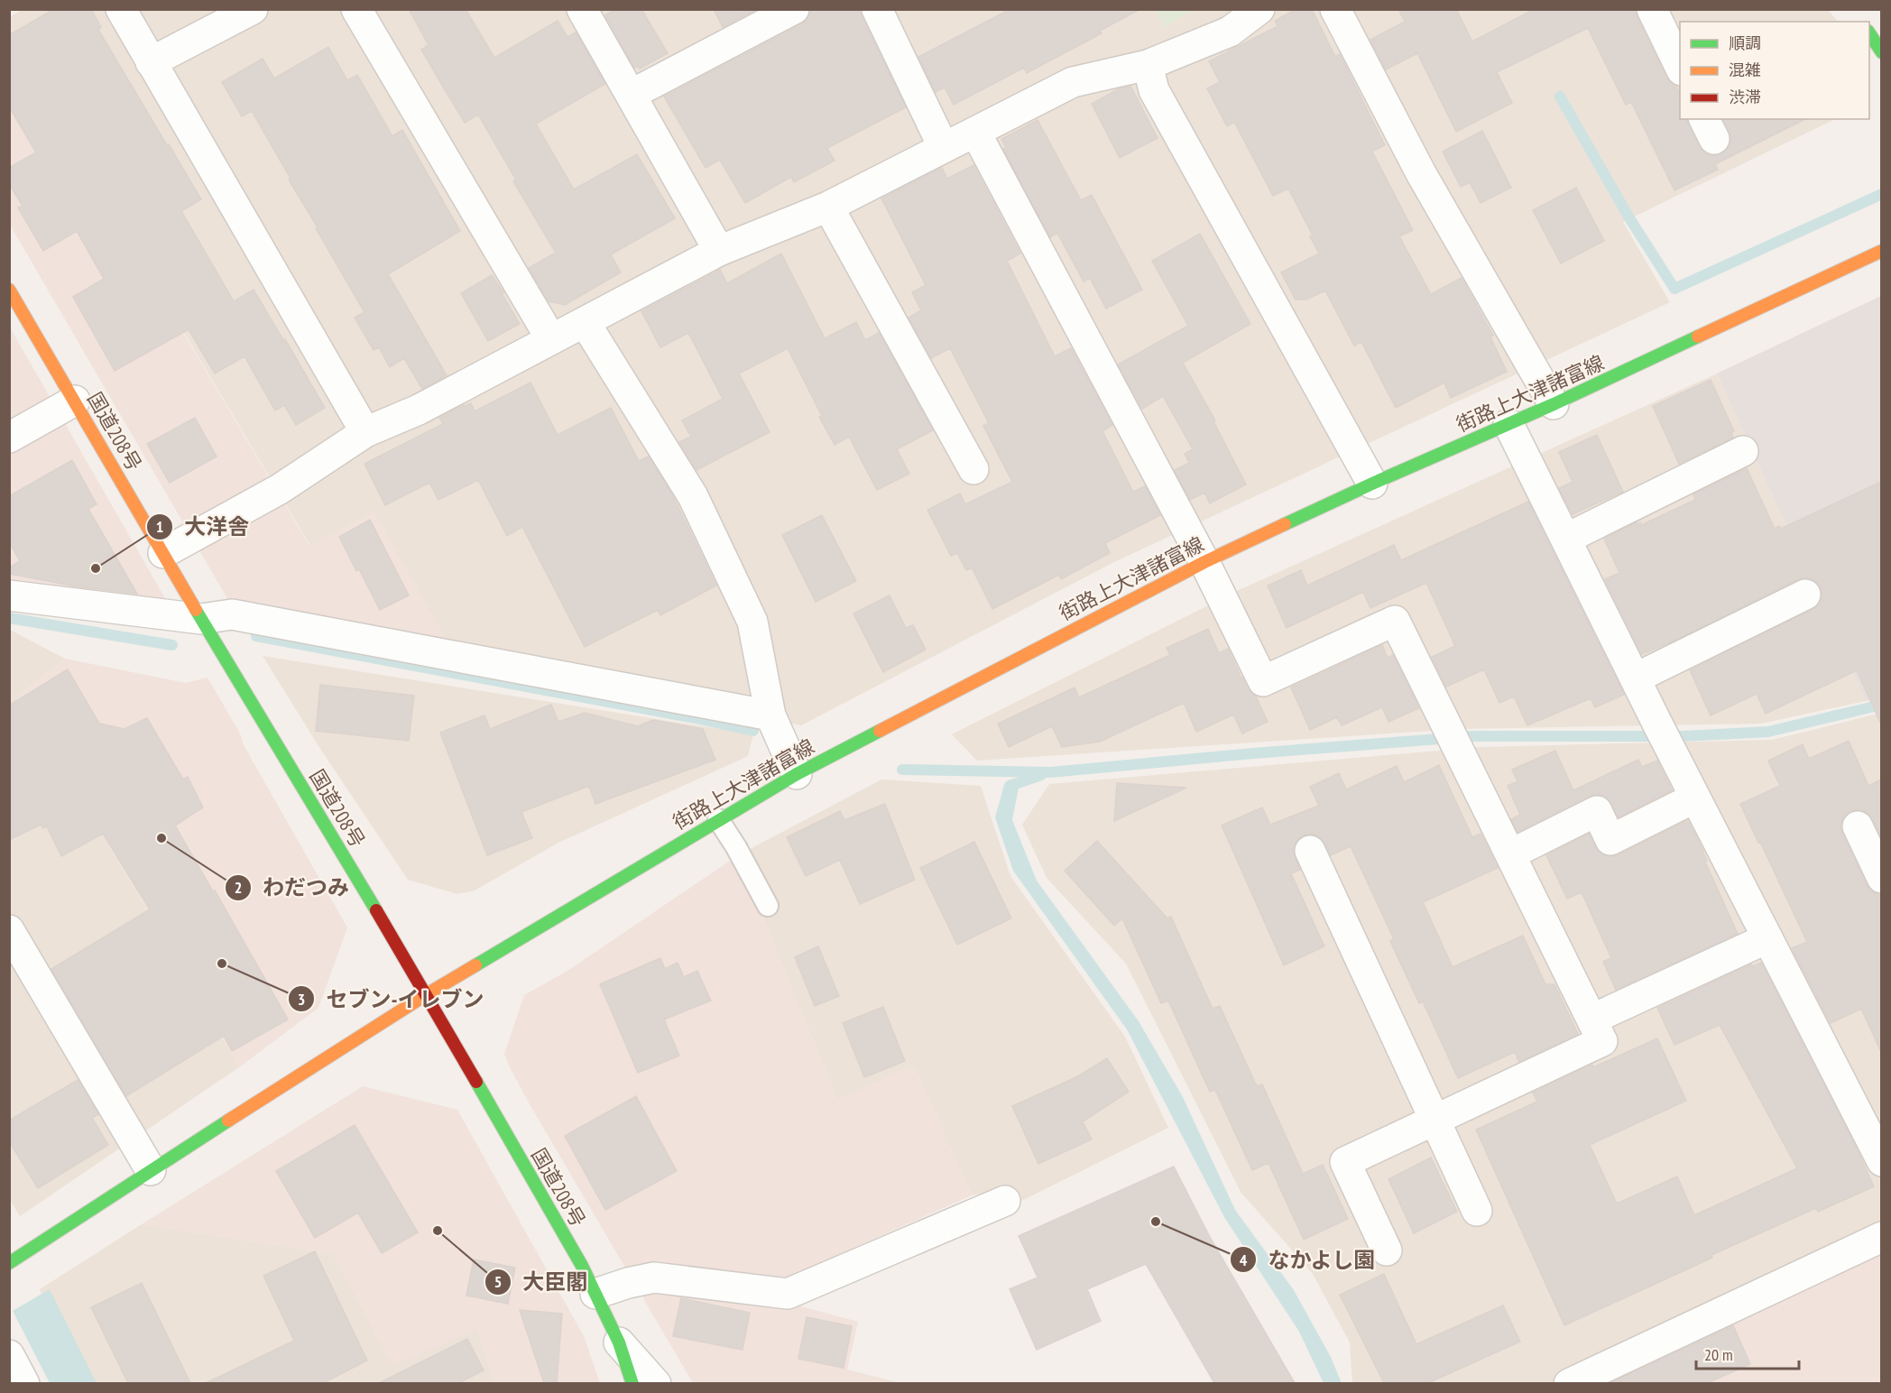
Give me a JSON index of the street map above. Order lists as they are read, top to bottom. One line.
{"streets":{"main road":["街路上大津諸富線","国道208号"]},"crossings":[["街路上大津諸富線","国道208号"]],"places":["大洋舎","わだつみ","セブン-イレブン","なかよし園","大臣閣"],"legend":["順調","混雑","渋滞"],"scale_bar":"20 m"}
